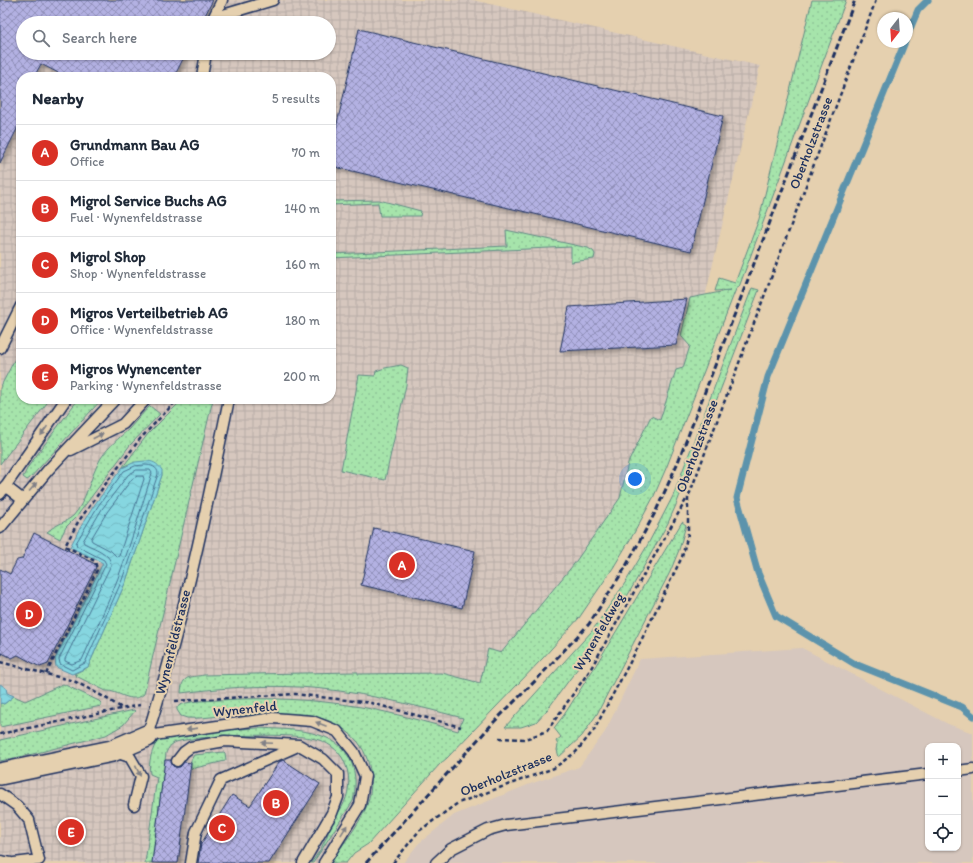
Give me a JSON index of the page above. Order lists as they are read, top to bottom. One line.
{"streets":{"lane":["Wynenfeldstrasse","Wynenfeld"],"path":["Oberholzstrasse","Wynenfeldweg"]},"crossings":[["Oberholzstrasse","Wynenfeldweg"],["Wynenfeldstrasse","Wynenfeld"]],"north":"bottom","page":{"search":"Search here","heading":["Nearby","5 results"],"list":[{"mark":"A","name":"Grundmann Bau AG","note":"Office","value":"70 m"},{"mark":"B","name":"Migrol Service Buchs AG","note":"Fuel · Wynenfeldstrasse","value":"140 m"},{"mark":"C","name":"Migrol Shop","note":"Shop · Wynenfeldstrasse","value":"160 m"},{"mark":"D","name":"Migros Verteilbetrieb AG","note":"Office · Wynenfeldstrasse","value":"180 m"},{"mark":"E","name":"Migros Wynencenter","note":"Parking · Wynenfeldstrasse","value":"200 m"}],"pins":["A","D","B","C","E"],"map_buttons":["+","−"]}}
